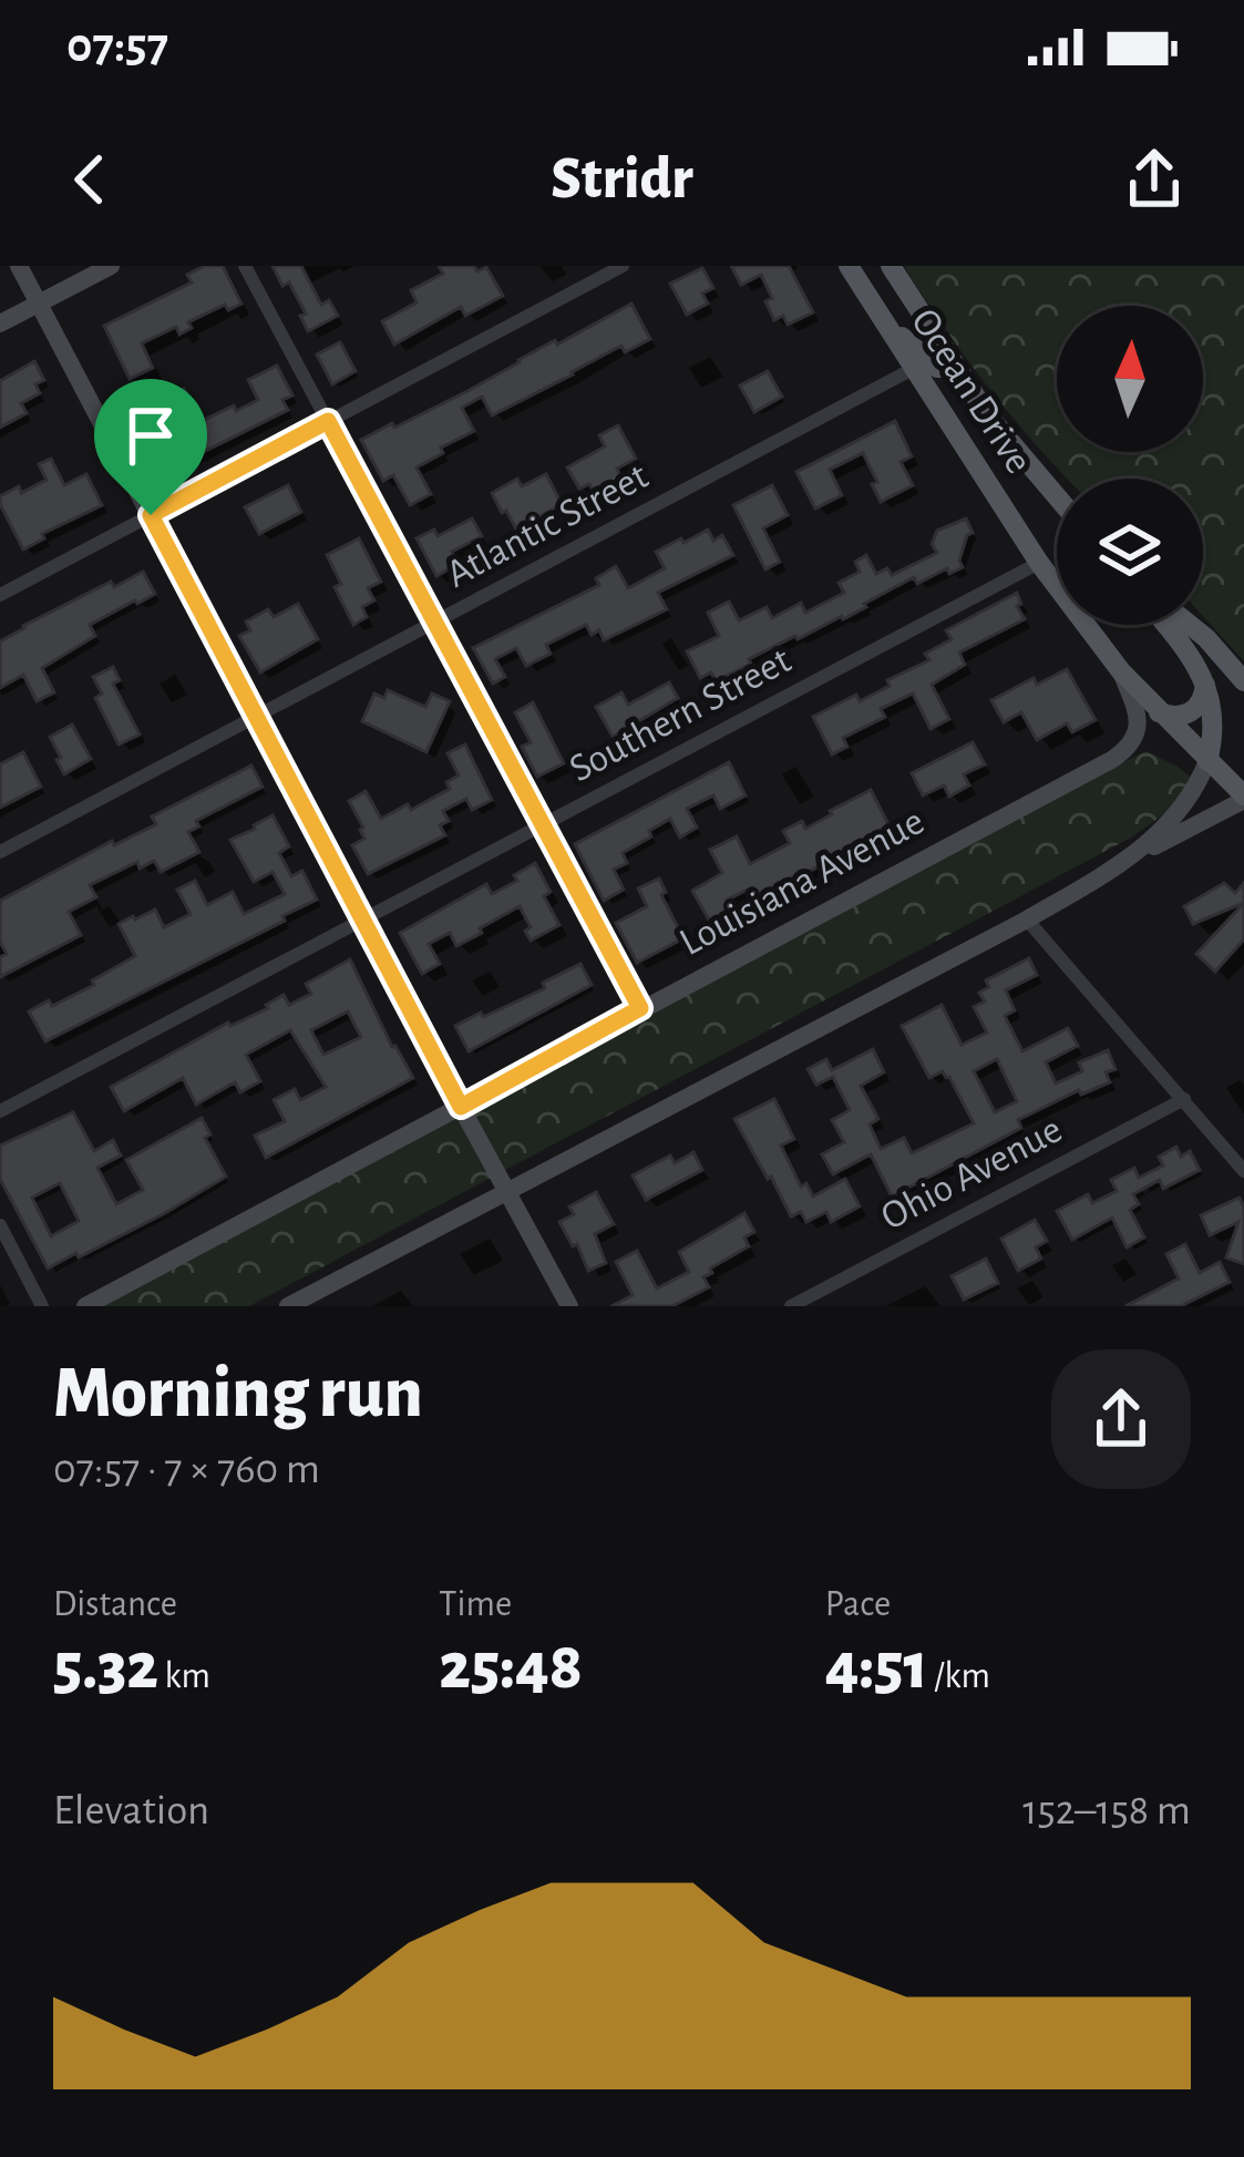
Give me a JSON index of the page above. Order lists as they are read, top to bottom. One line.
{"streets":{"main road":["Ocean Drive","Louisiana Avenue"],"street":["Atlantic Street","Southern Street","Ohio Avenue"]},"crossings":[["Ocean Drive","Atlantic Street"],["Ocean Drive","Southern Street"],["Ocean Drive","Louisiana Avenue"]],"north":"top","page":{"status":"07:57","header":"Stridr","heading":["Morning run","07:57 · 7 × 760 m"],"stats":[["Distance","5.32 km"],["Time","25:48"],["Pace","4:51 /km"]],"chart":["Elevation","152–158 m"]}}
